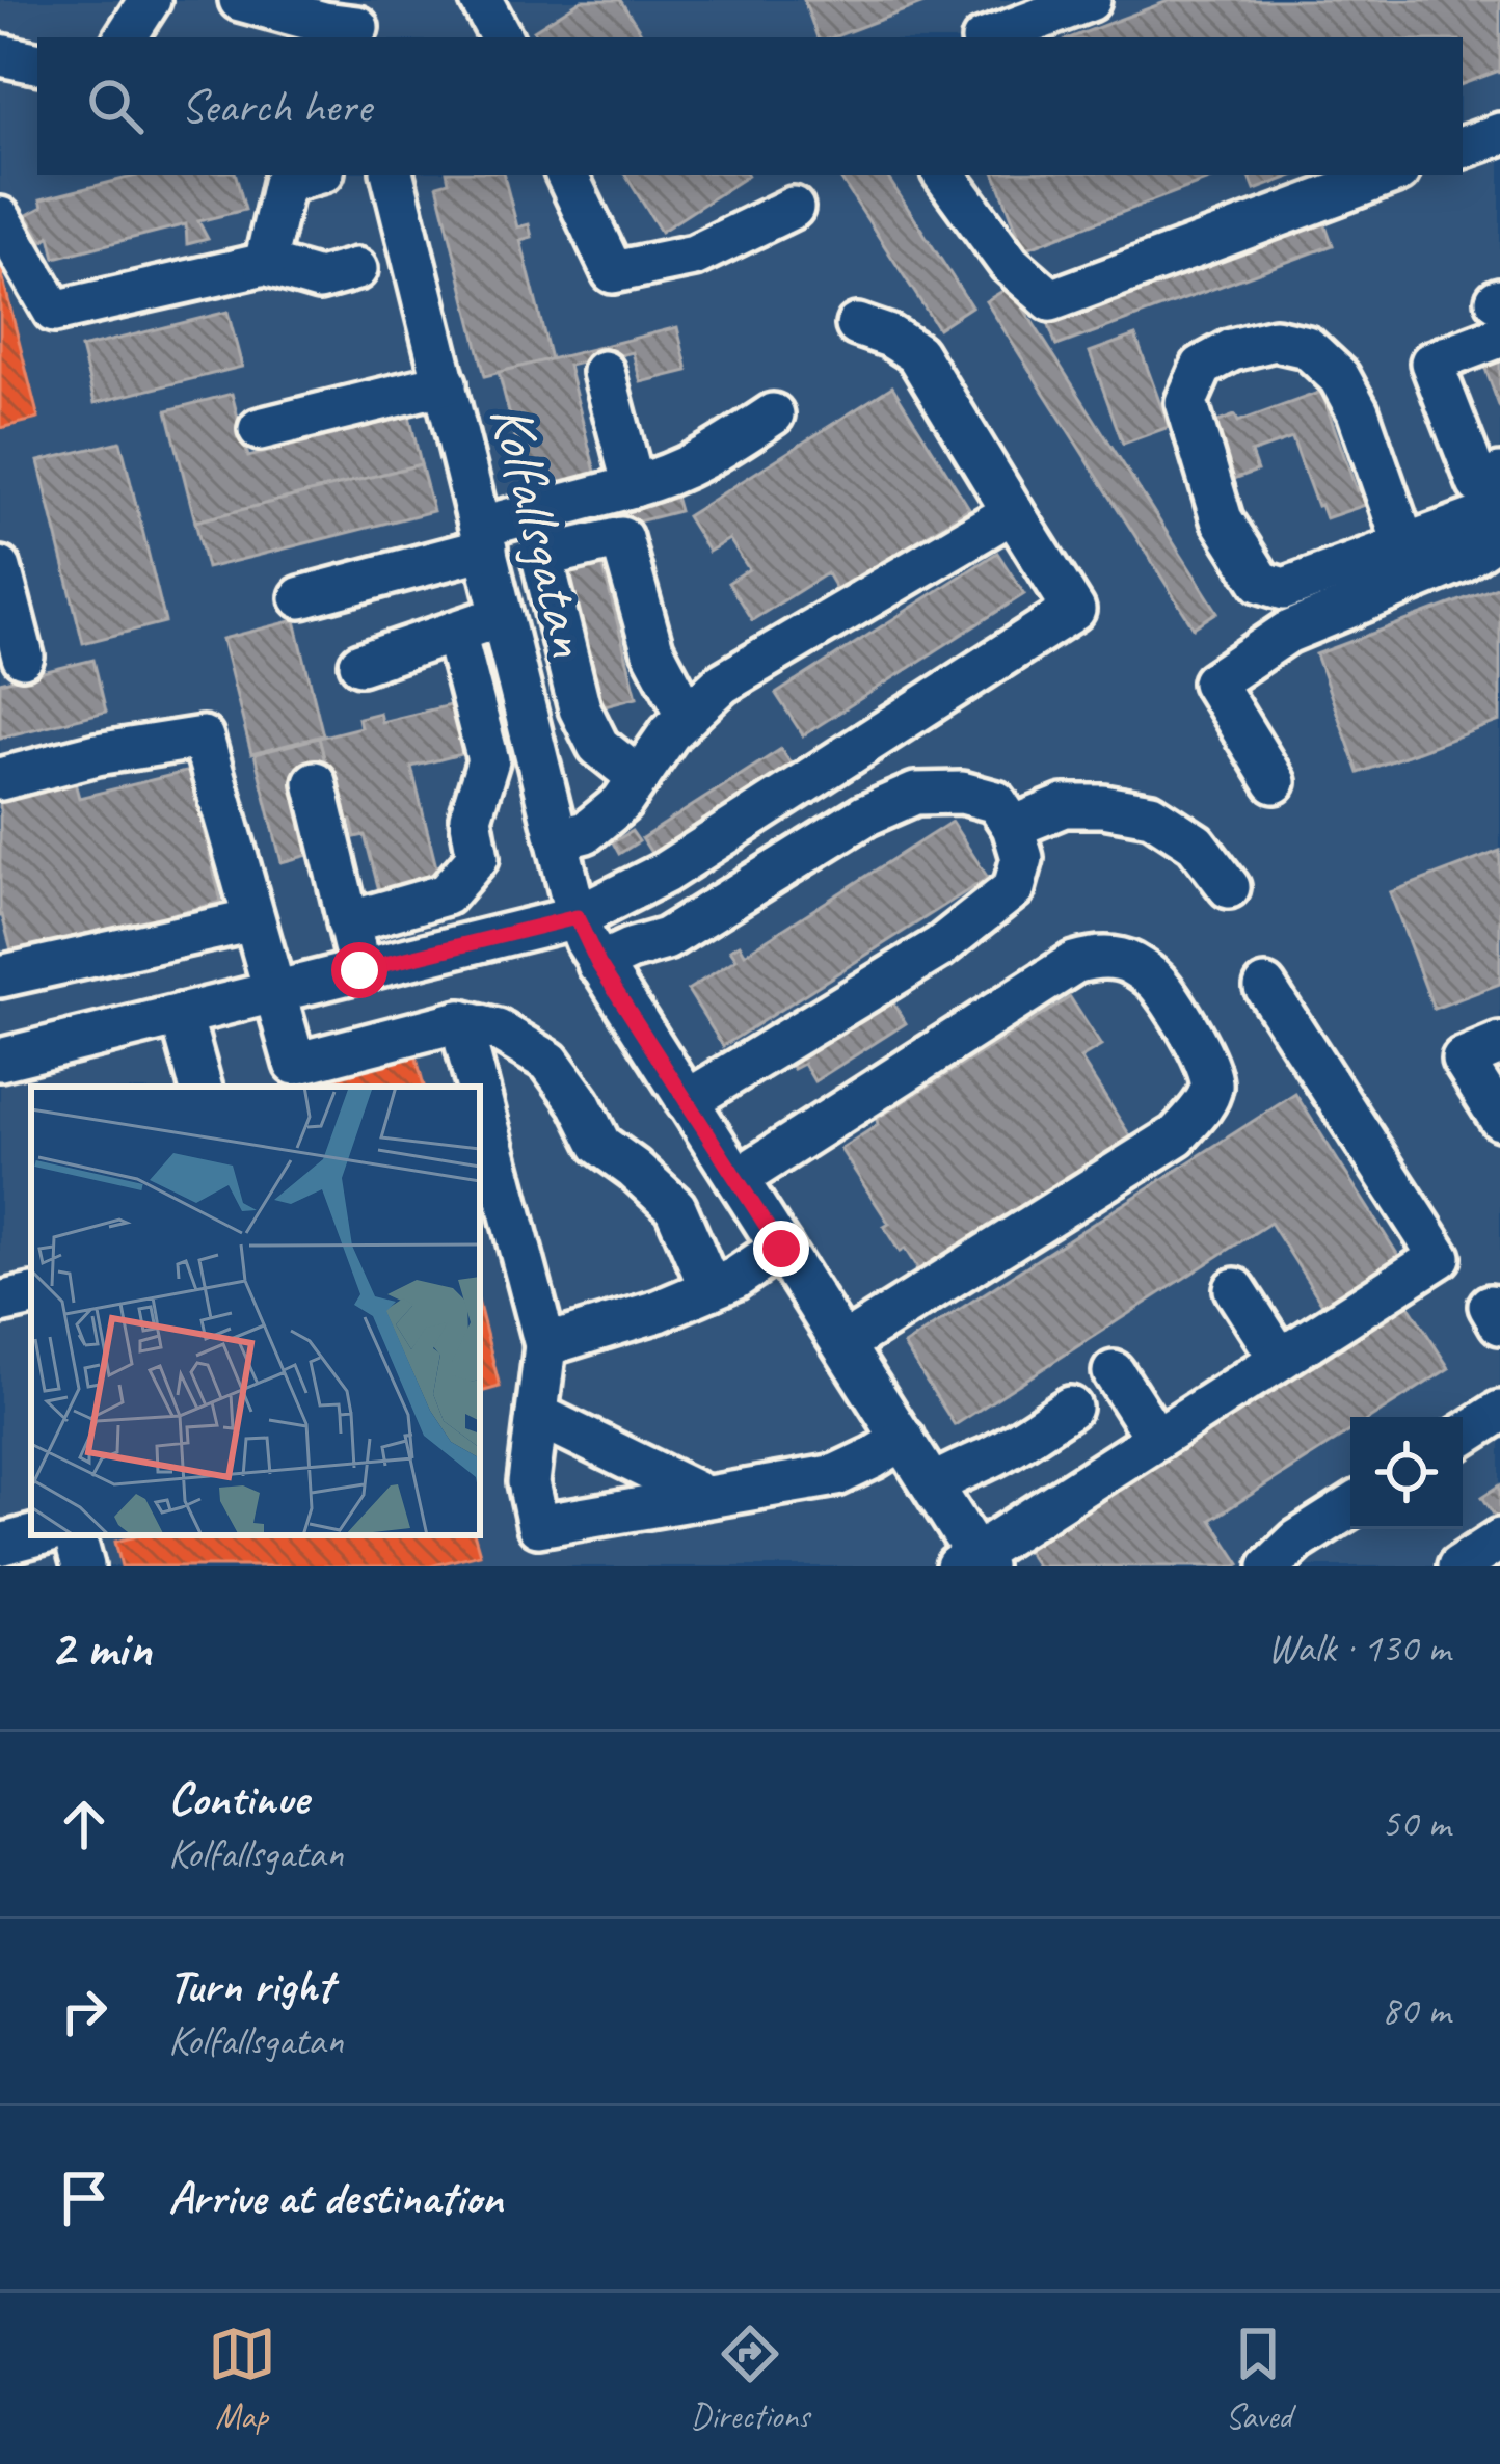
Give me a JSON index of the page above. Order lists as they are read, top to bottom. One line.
{"streets":{"street":["Kolfallsgatan"]},"page":{"search":"Search here","heading":["2 min","Walk · 130 m"],"list":[["Continue","Kolfallsgatan","50 m"],["Turn right","Kolfallsgatan","80 m"],"Arrive at destination"],"nav":["Map","Directions","Saved"]}}
